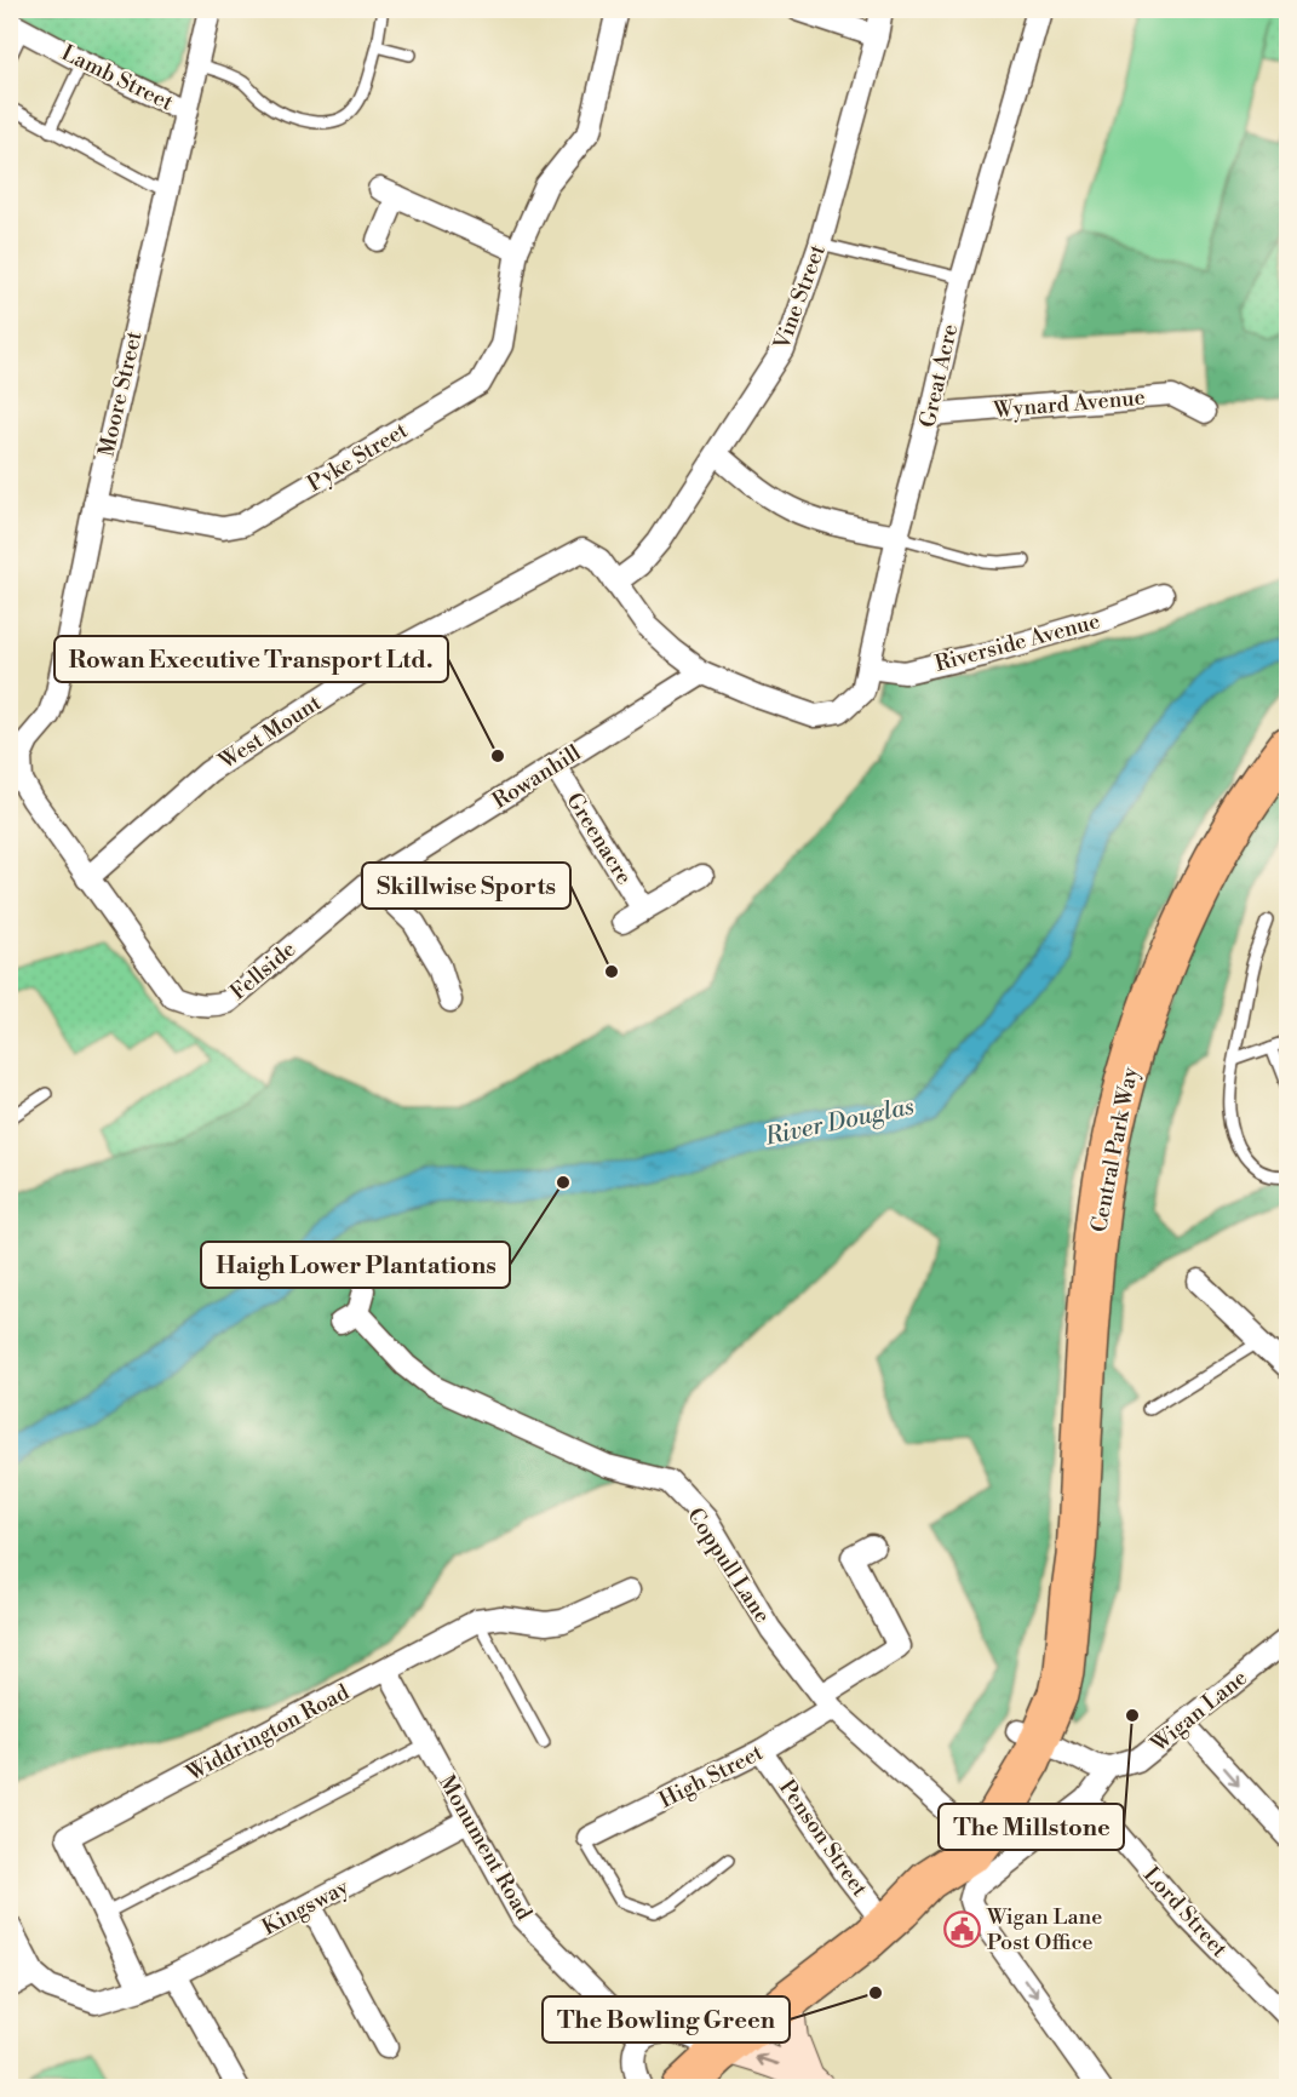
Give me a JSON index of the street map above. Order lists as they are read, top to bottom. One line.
{"streets":{"highway":["Central Park Way"],"street":["Lamb Street","Vine Street","Great Acre","Moore Street","Wynard Avenue","Pyke Street","Riverside Avenue","West Mount","Rowanhill","Greenacre","Fellside","Coppull Lane","Wigan Lane","Widdrington Road","High Street","Penson Street","Monument Road","Kingsway","Lord Street"]},"crossings":[["Lamb Street","Moore Street"],["Vine Street","West Mount"],["Great Acre","Wynard Avenue"],["Great Acre","Riverside Avenue"],["Great Acre","Rowanhill"],["Moore Street","Pyke Street"],["Moore Street","Fellside"],["West Mount","Fellside"],["Rowanhill","Greenacre"],["Rowanhill","Fellside"],["Central Park Way","Coppull Lane"],["Coppull Lane","High Street"],["Widdrington Road","Monument Road"],["Widdrington Road","Kingsway"],["High Street","Penson Street"],["Monument Road","Kingsway"]],"water":["River Douglas"],"places":{"other":["Rowan Executive Transport Ltd.","Skillwise Sports","Haigh Lower Plantations","The Millstone","The Bowling Green"],"public building":["Wigan Lane Post Office"]}}
